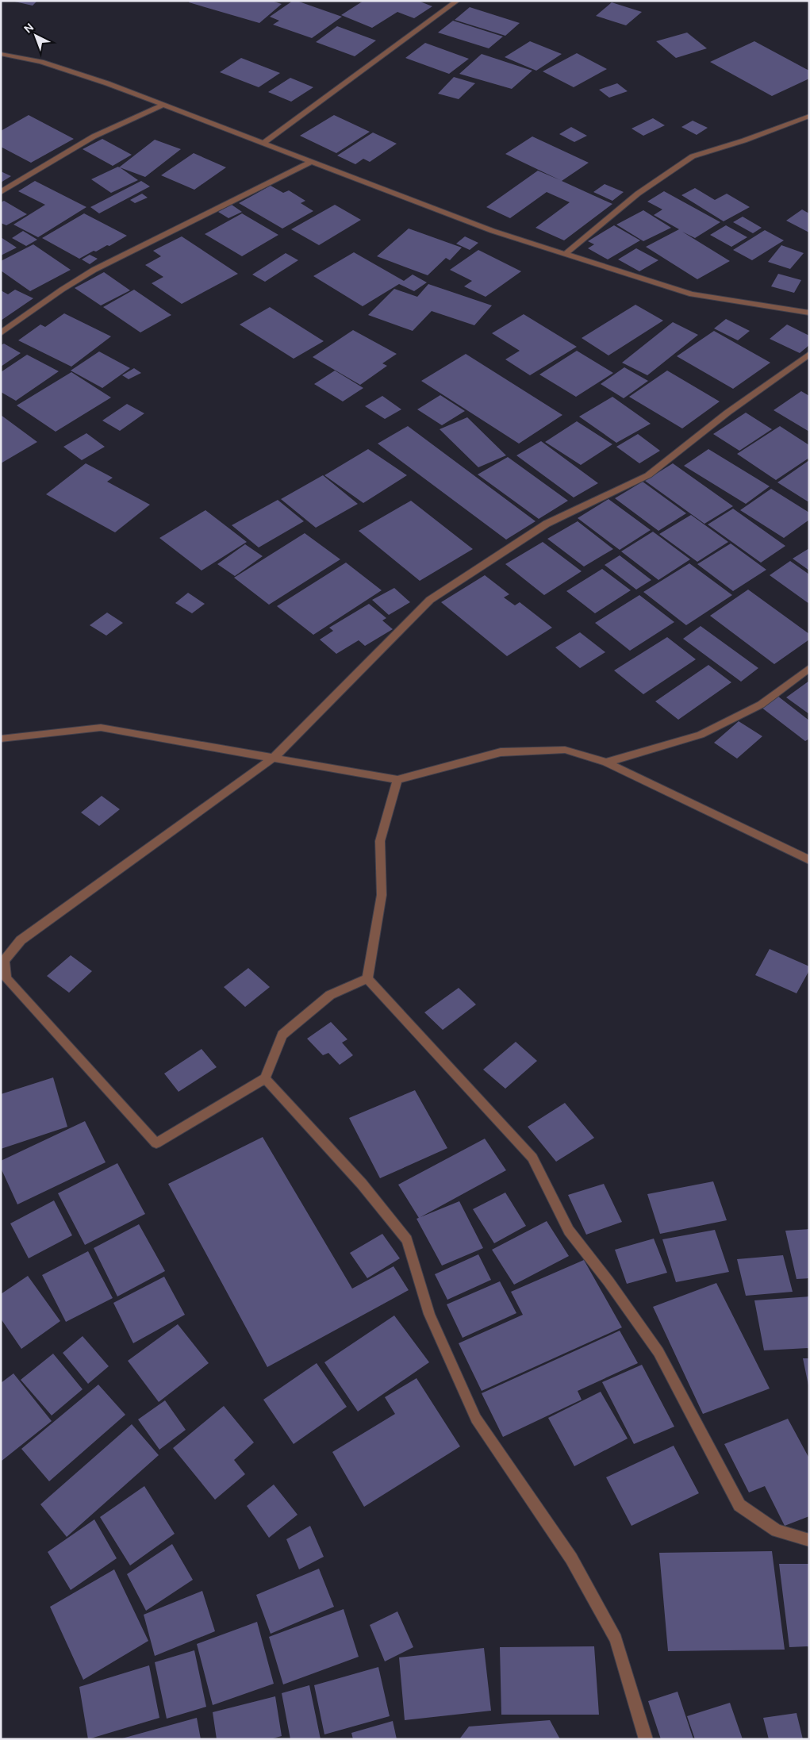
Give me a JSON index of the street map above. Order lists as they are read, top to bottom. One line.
{"north":"top left"}
